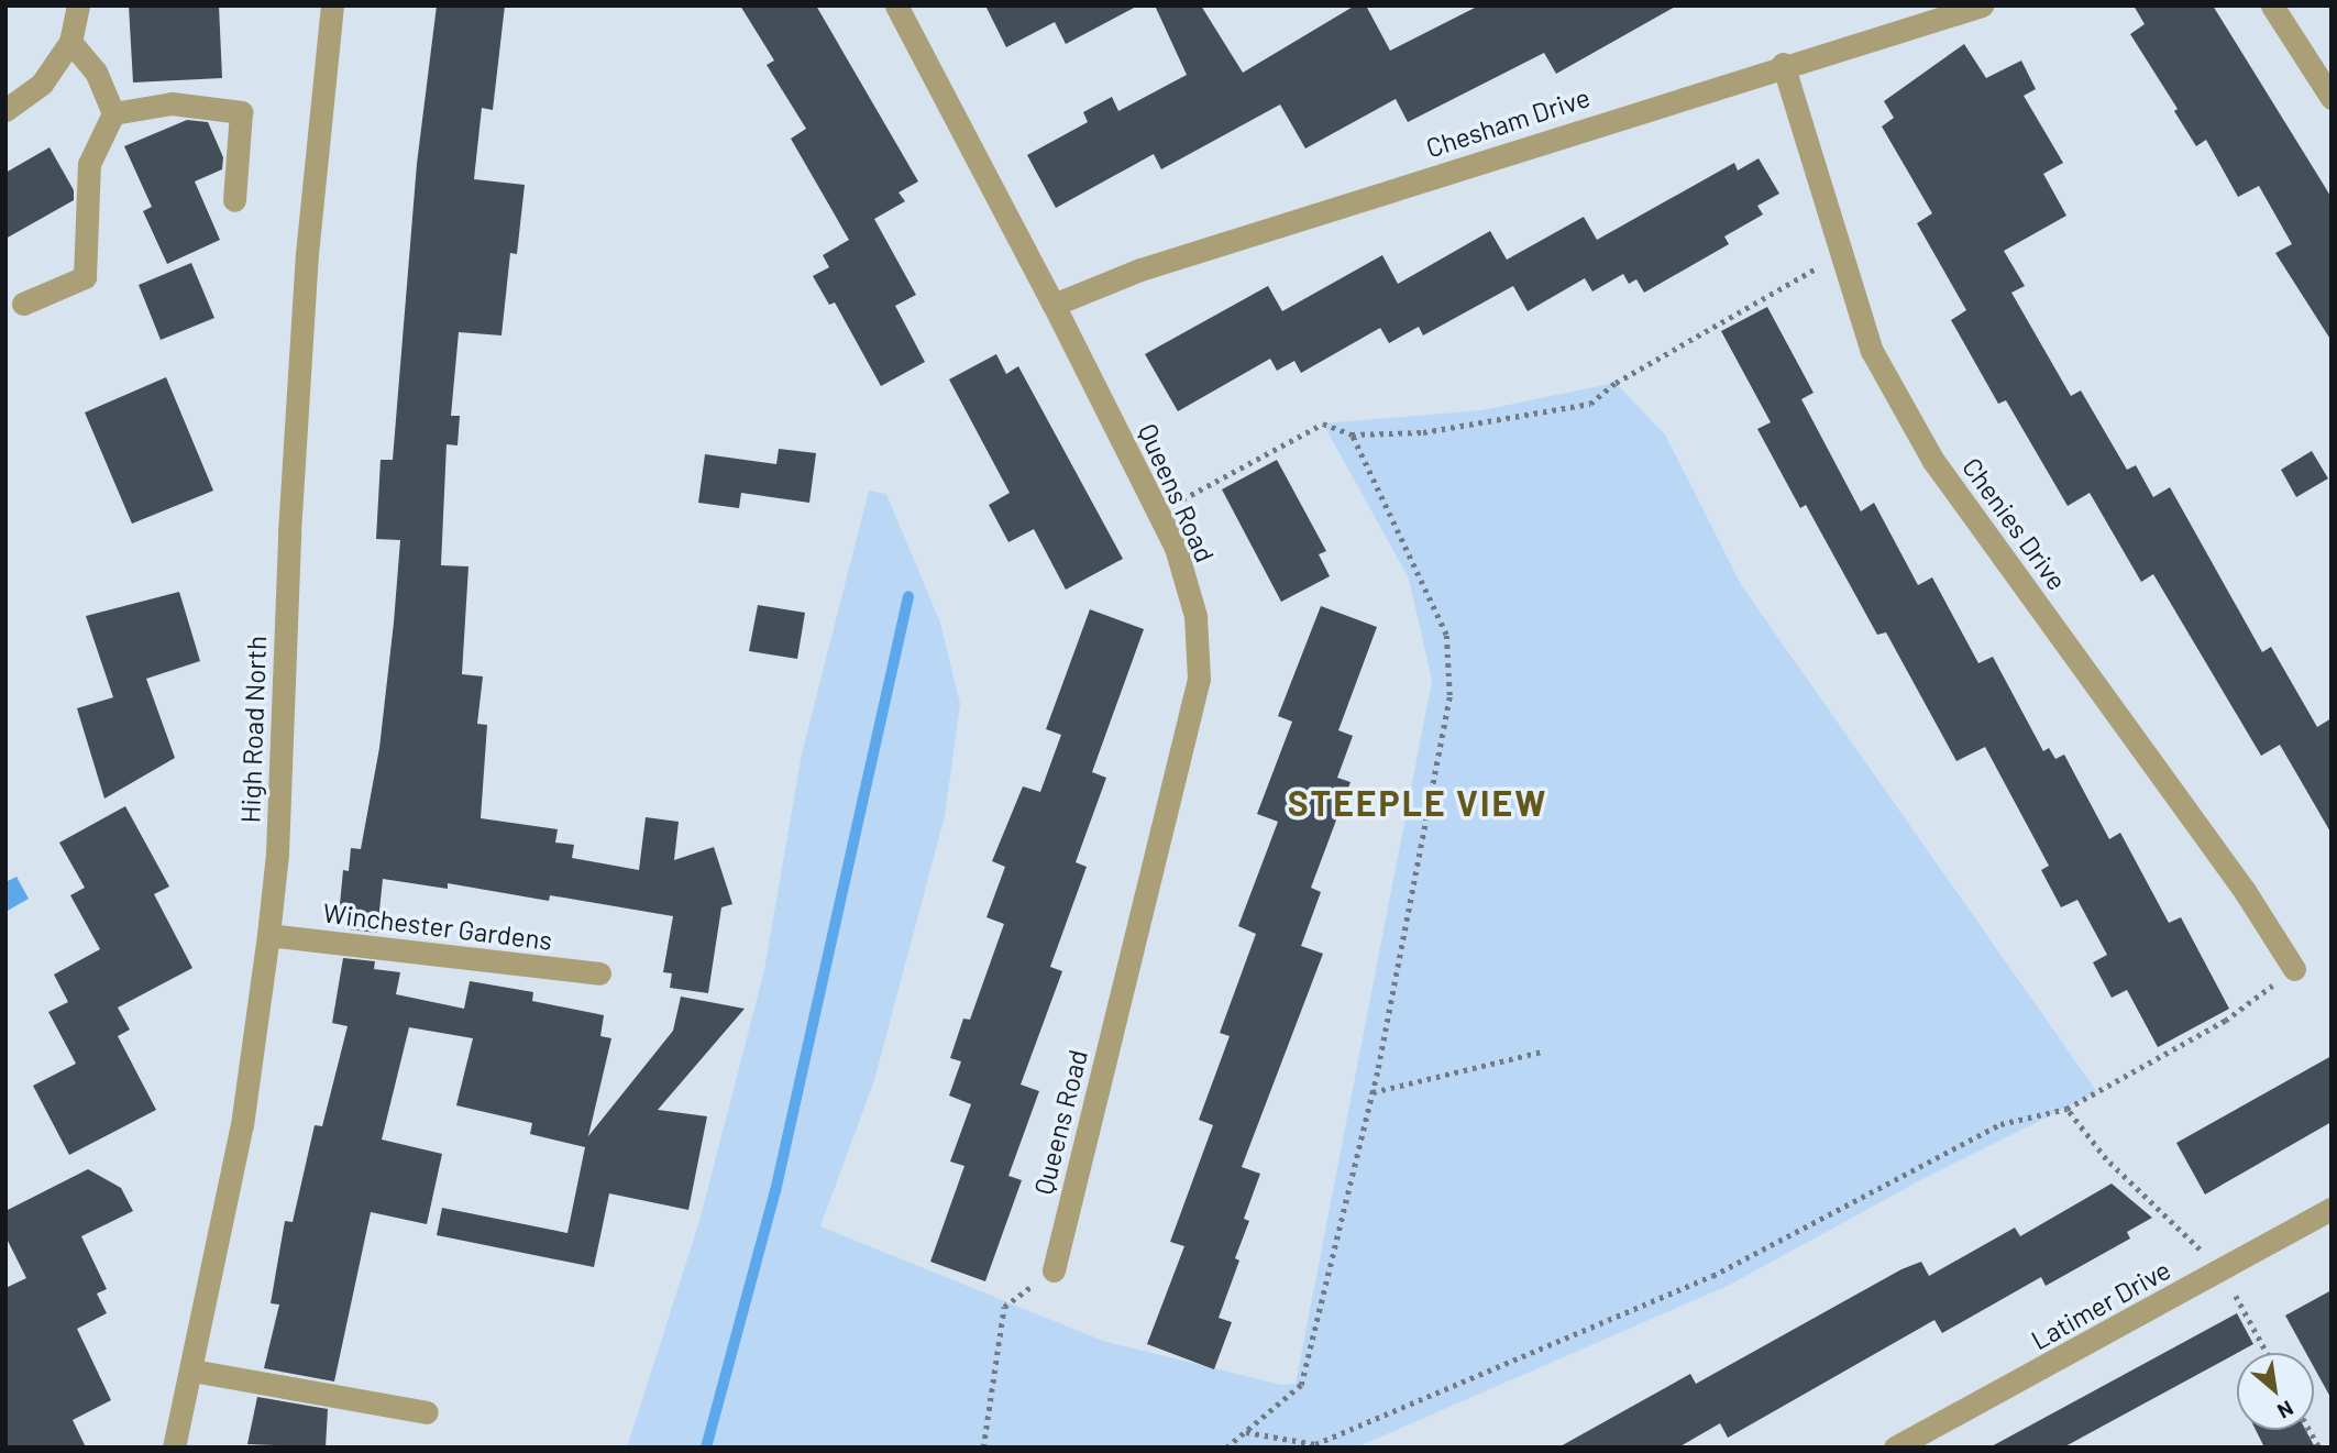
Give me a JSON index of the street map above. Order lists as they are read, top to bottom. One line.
{"streets":{"street":["Chesham Drive","Queens Road","Chenies Drive","High Road North","Winchester Gardens","Latimer Drive"]},"crossings":[["Chesham Drive","Queens Road"],["Chesham Drive","Chenies Drive"],["High Road North","Winchester Gardens"]],"districts":["STEEPLE VIEW"],"north":"bottom right"}
